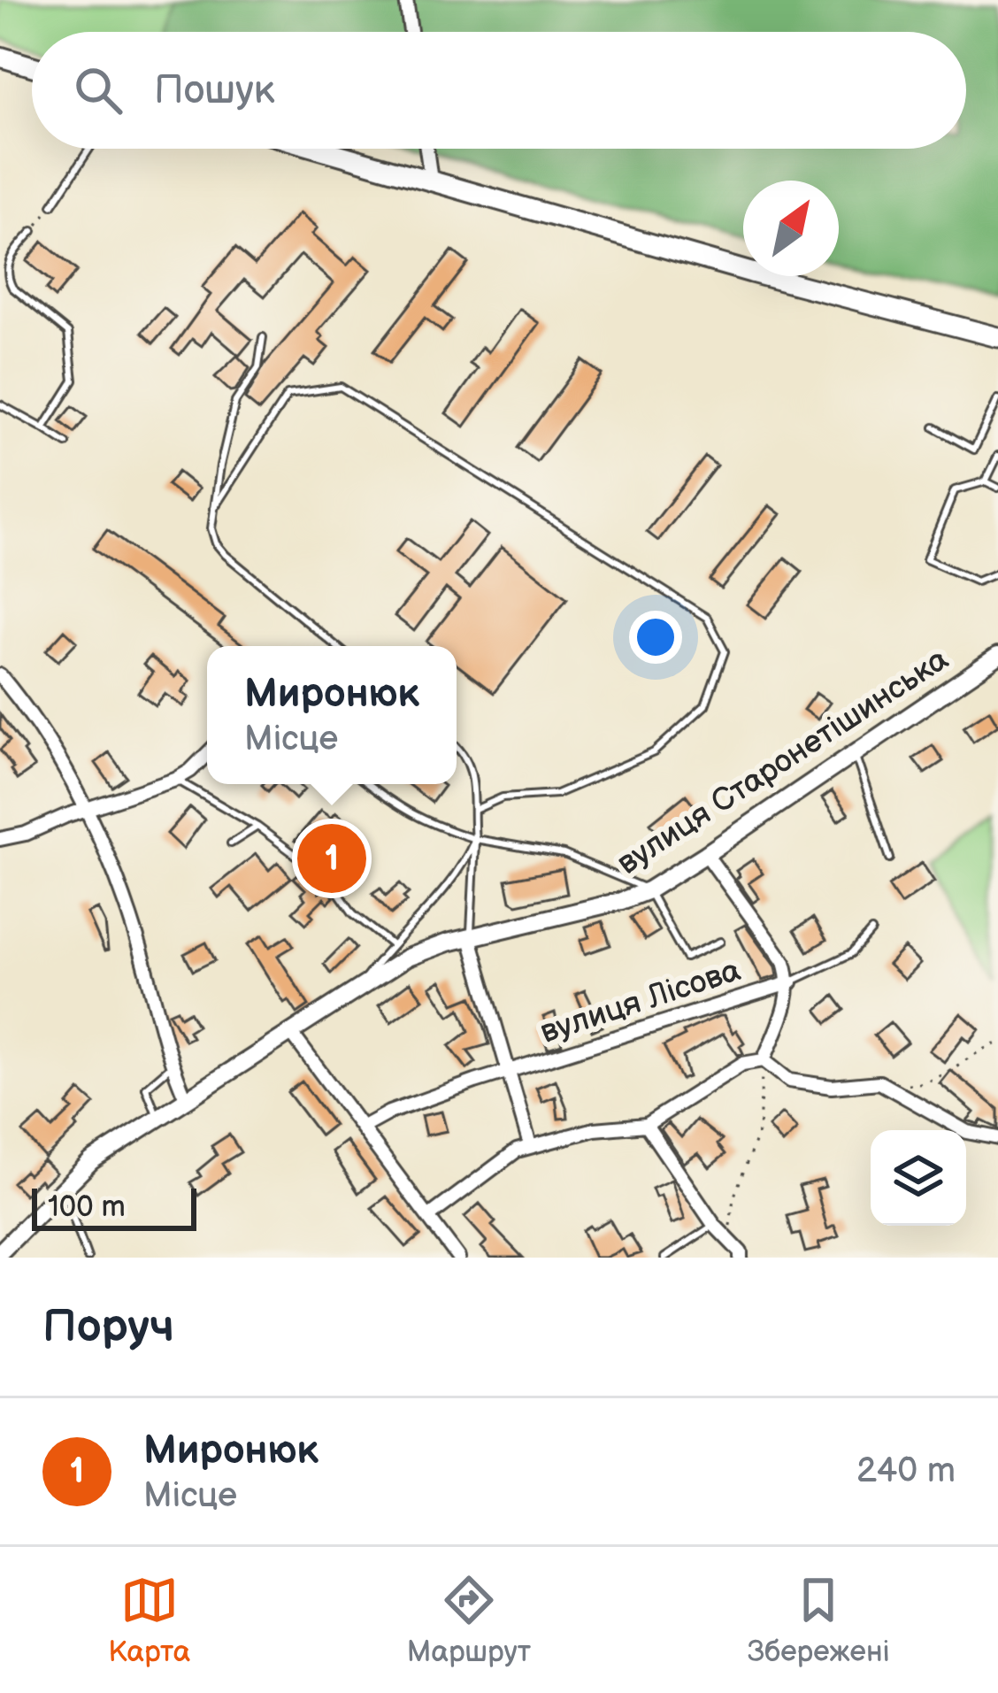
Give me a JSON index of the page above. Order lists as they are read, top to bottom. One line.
{"streets":{"main road":["вулиця Старонетішинська"],"street":["вулиця Лісова"]},"crossings":[["вулиця Старонетішинська","вулиця Лісова"]],"scale_bar":"100 m","north":"top right","page":{"search":"Пошук","popup":["Миронюк","Місце"],"pins":"1","scale":"100 m","heading":"Поруч","list":[{"mark":"1","name":"Миронюк","note":"Місце","value":"240 m"}],"nav":["Карта","Маршрут","Збережені"]}}
